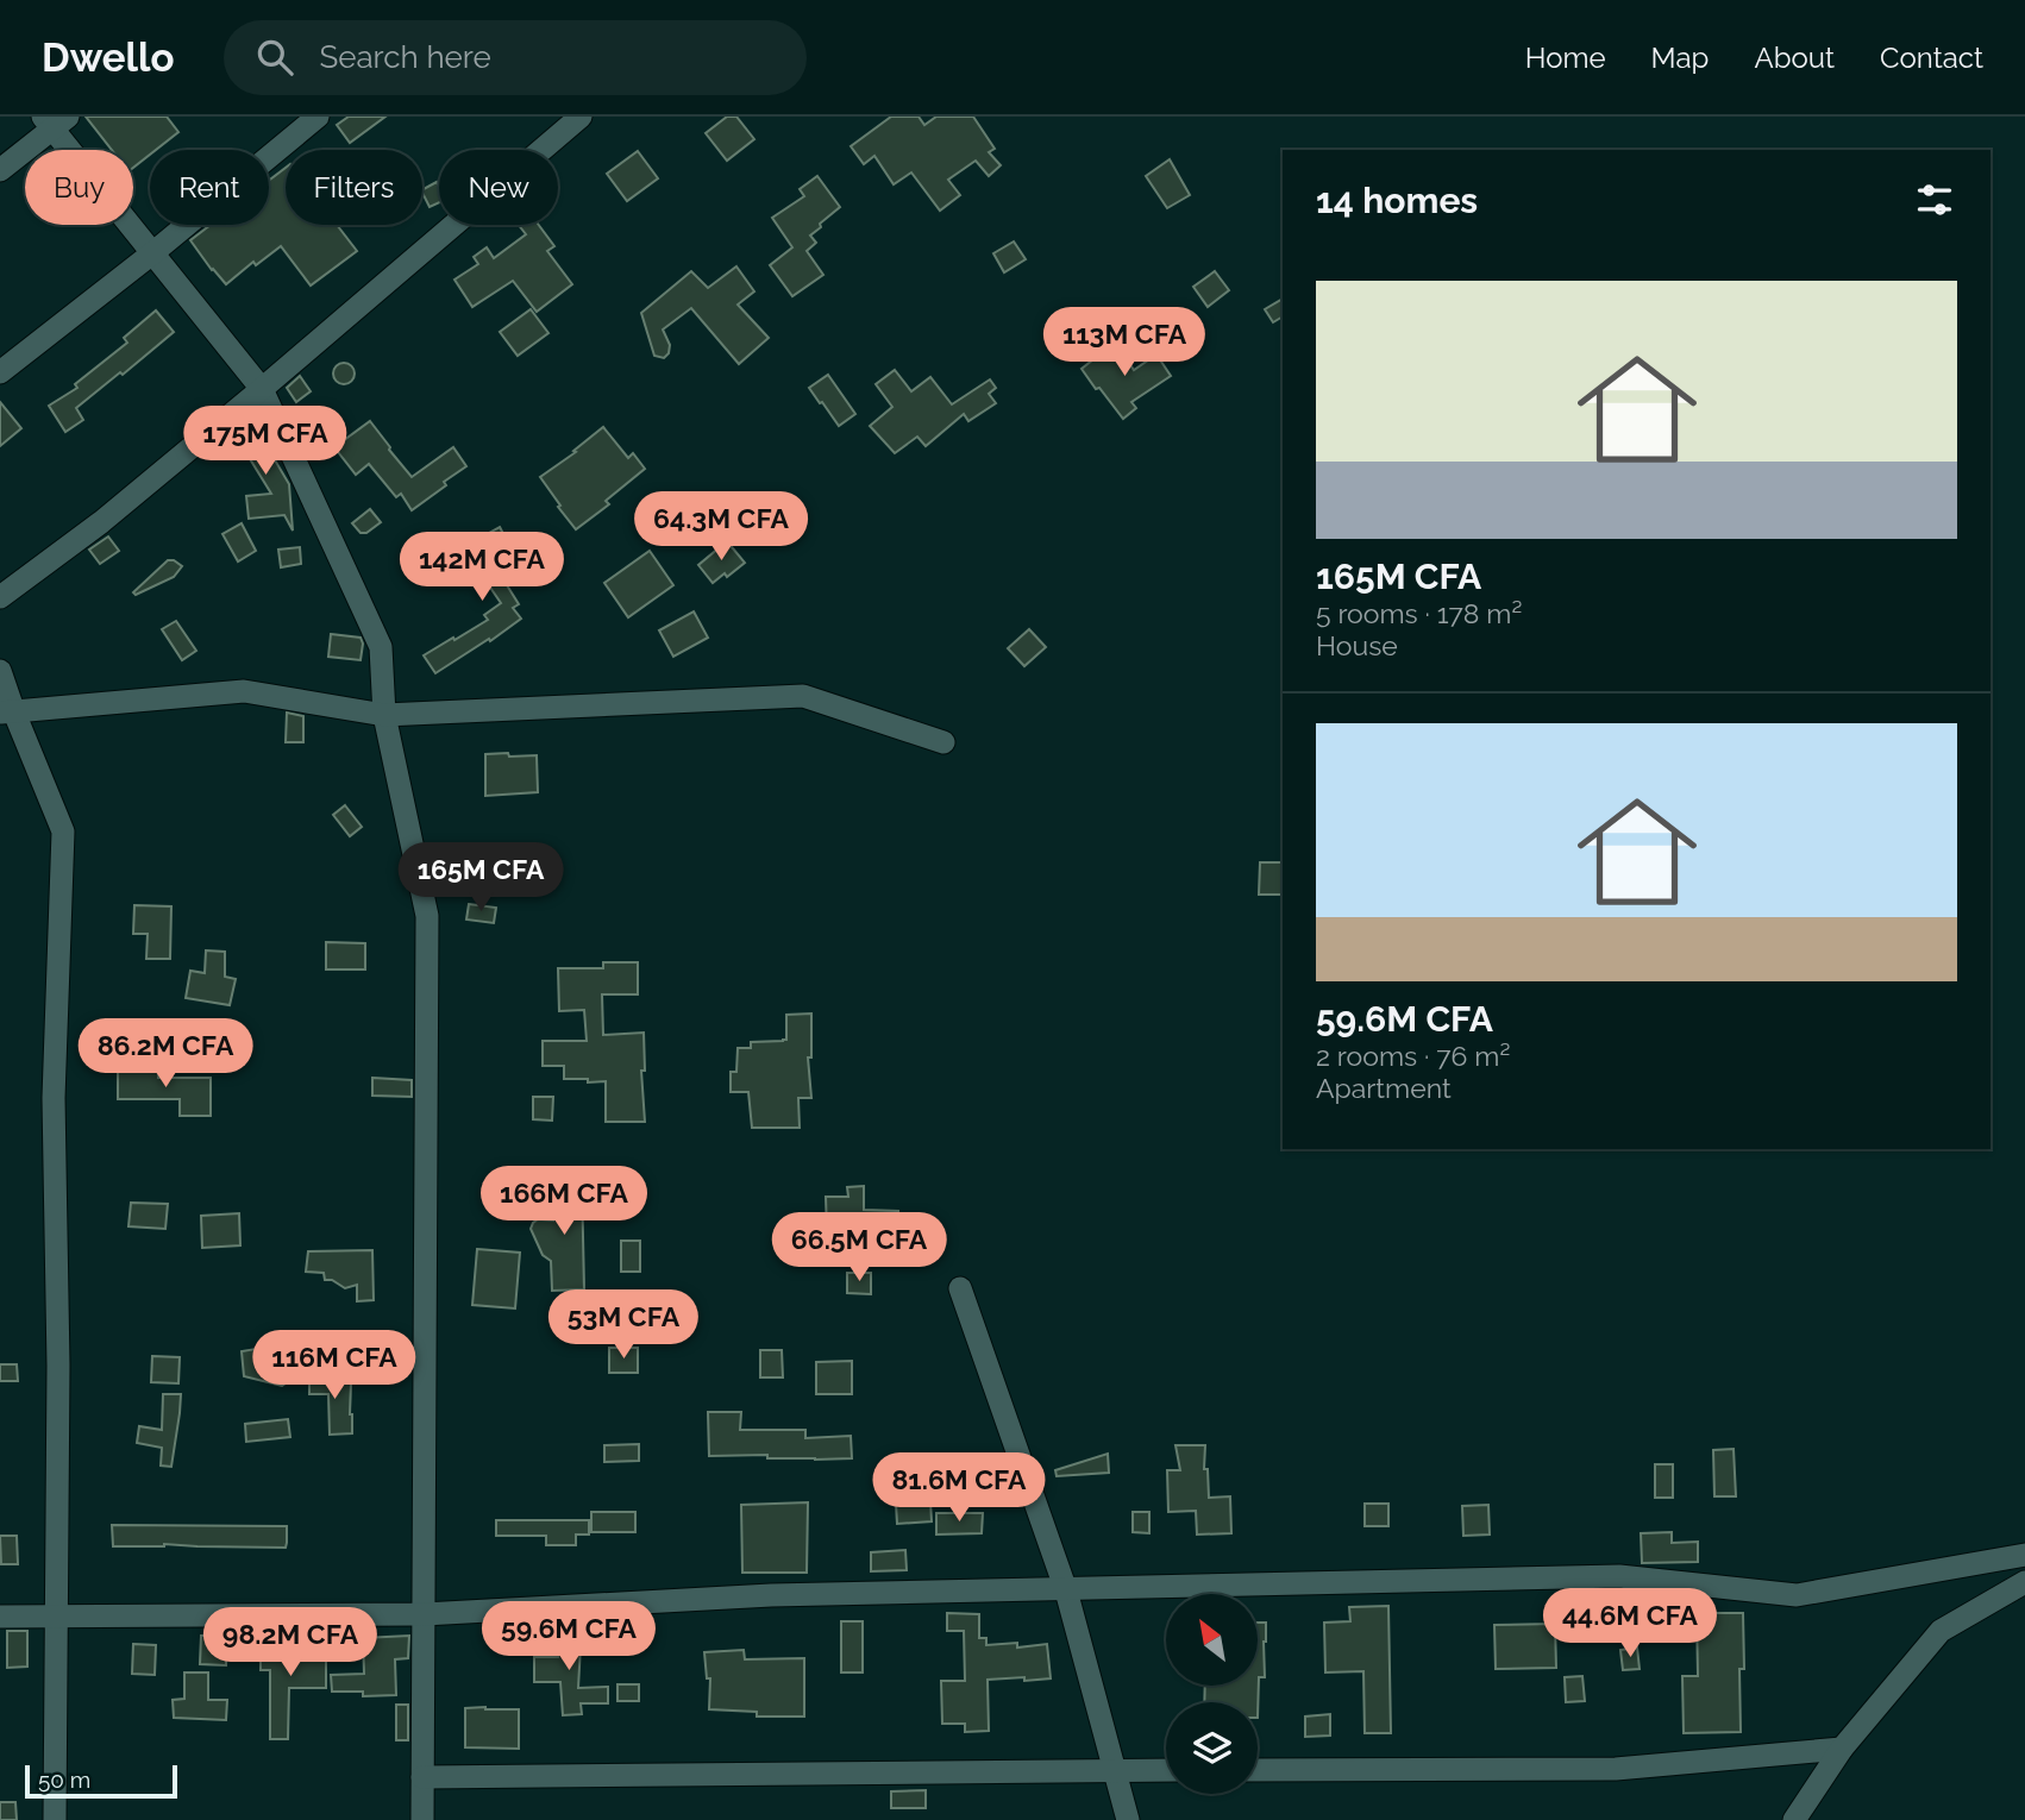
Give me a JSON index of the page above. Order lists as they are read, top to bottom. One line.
{"scale_bar":"50 m","north":"top left","page":{"header":"Dwello","search":"Search here","nav":["Home","Map","About","Contact"],"chip":["Buy","Rent","Filters","New"],"heading":"14 homes","list":[{"name":"165M CFA","note":"5 rooms · 178 m² · House"},{"name":"59.6M CFA","note":"2 rooms · 76 m² · Apartment"}],"price":["113M CFA","175M CFA","64.3M CFA","142M CFA","165M CFA","86.2M CFA","166M CFA","66.5M CFA","53M CFA","116M CFA","81.6M CFA","44.6M CFA","59.6M CFA","98.2M CFA"],"scale":"50 m"}}
